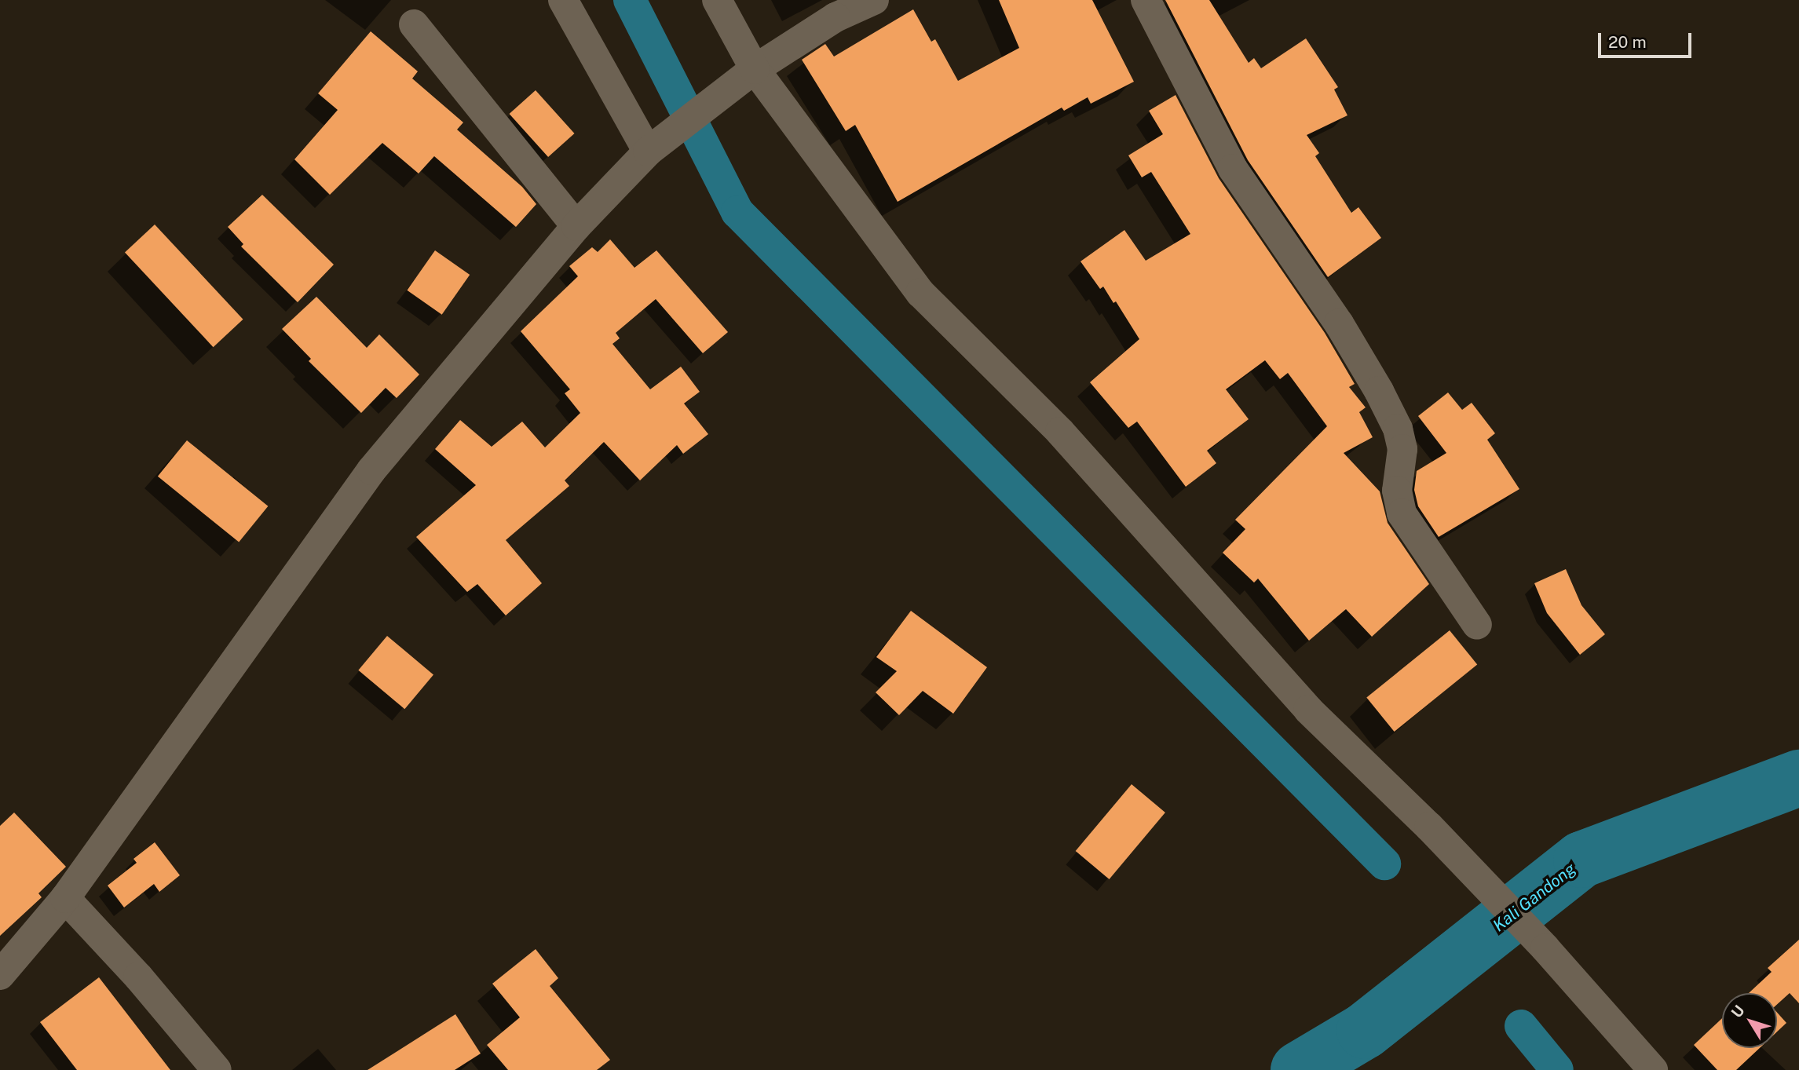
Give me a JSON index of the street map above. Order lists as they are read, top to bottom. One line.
{"water":["Kali Gandong"],"scale_bar":"20 m","north":"top left"}
